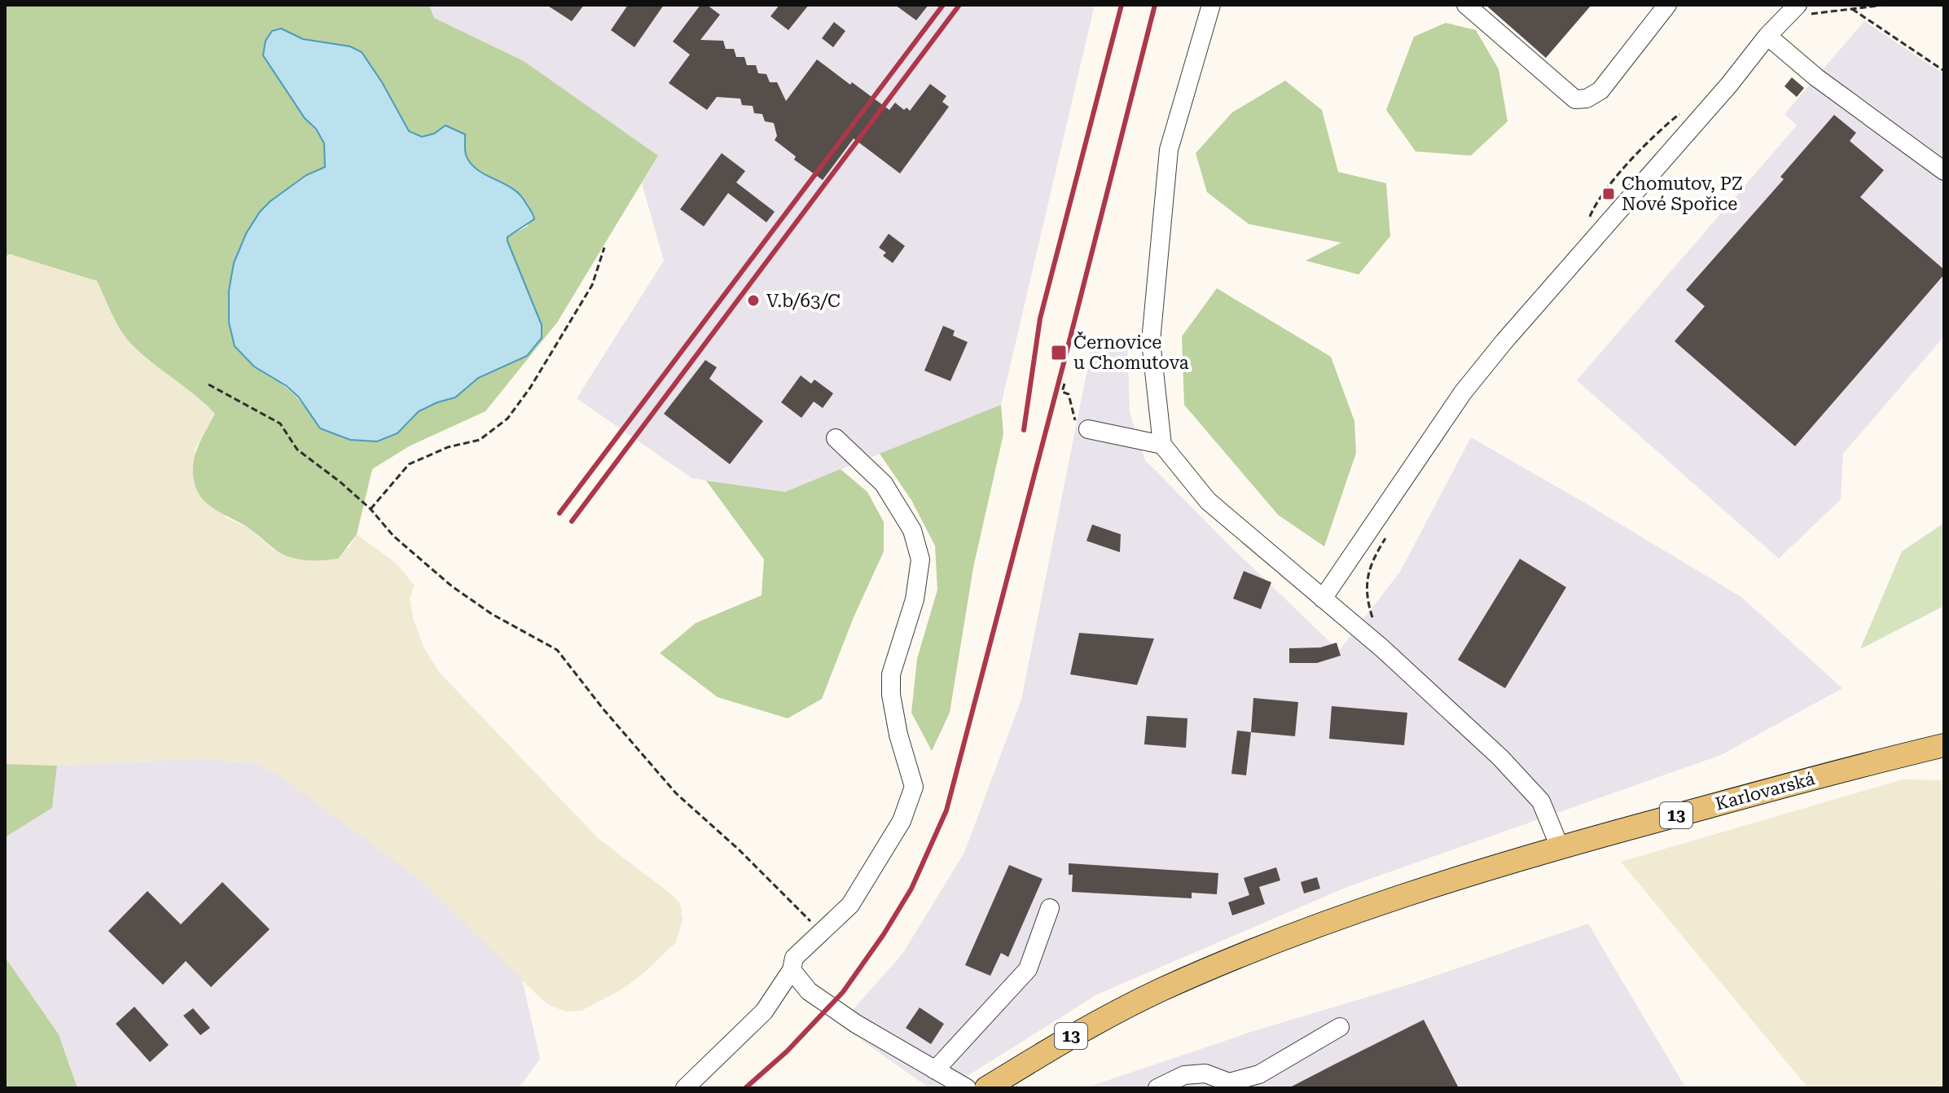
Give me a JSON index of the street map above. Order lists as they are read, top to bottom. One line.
{"streets":{"main road":["Karlovarská","13"]},"crossings":[["Karlovarská","13"]],"places":{"transit":["Chomutov, PZ Nové Spořice","Černovice u Chomutova"],"other":["V.b/63/C"]}}
